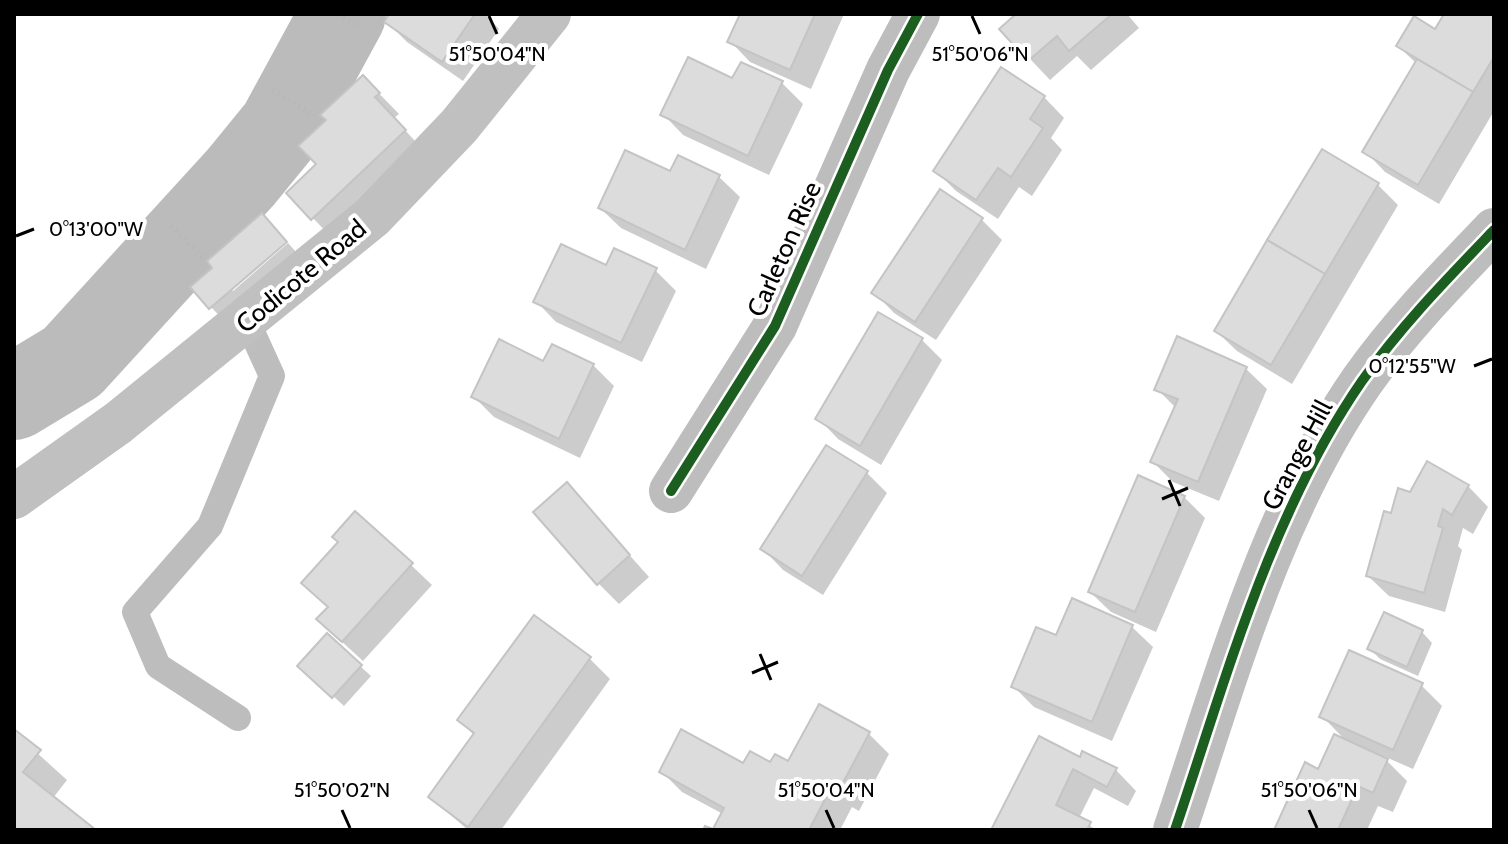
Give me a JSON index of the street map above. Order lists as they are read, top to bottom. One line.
{"streets":{"main road":["Codicote Road"],"street":["Carleton Rise","Grange Hill"]},"coordinates":["51°50'04\"N","51°50'06\"N","0°13'00\"W","0°12'55\"W","51°50'02\"N"]}
